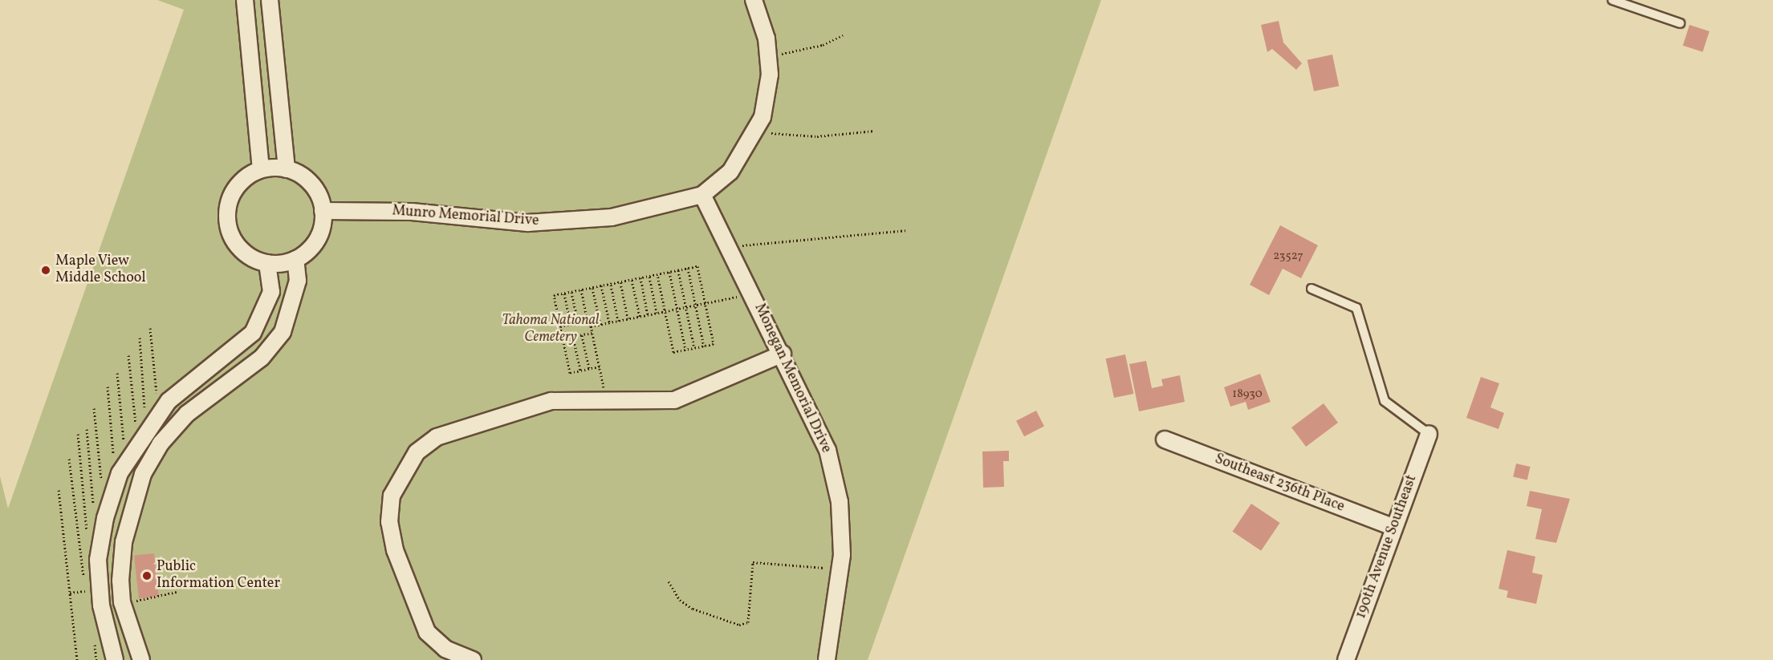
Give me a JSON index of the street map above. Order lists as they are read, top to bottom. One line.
{"streets":{"street":["Munro Memorial Drive","Monegan Memorial Drive","Southeast 236th Place","190th Avenue Southeast"]},"crossings":[["Munro Memorial Drive","Monegan Memorial Drive"],["Southeast 236th Place","190th Avenue Southeast"]],"parks":["Tahoma National Cemetery"],"places":["Maple View Middle School","Public Information Center"],"house_numbers":["23527","18930"]}
